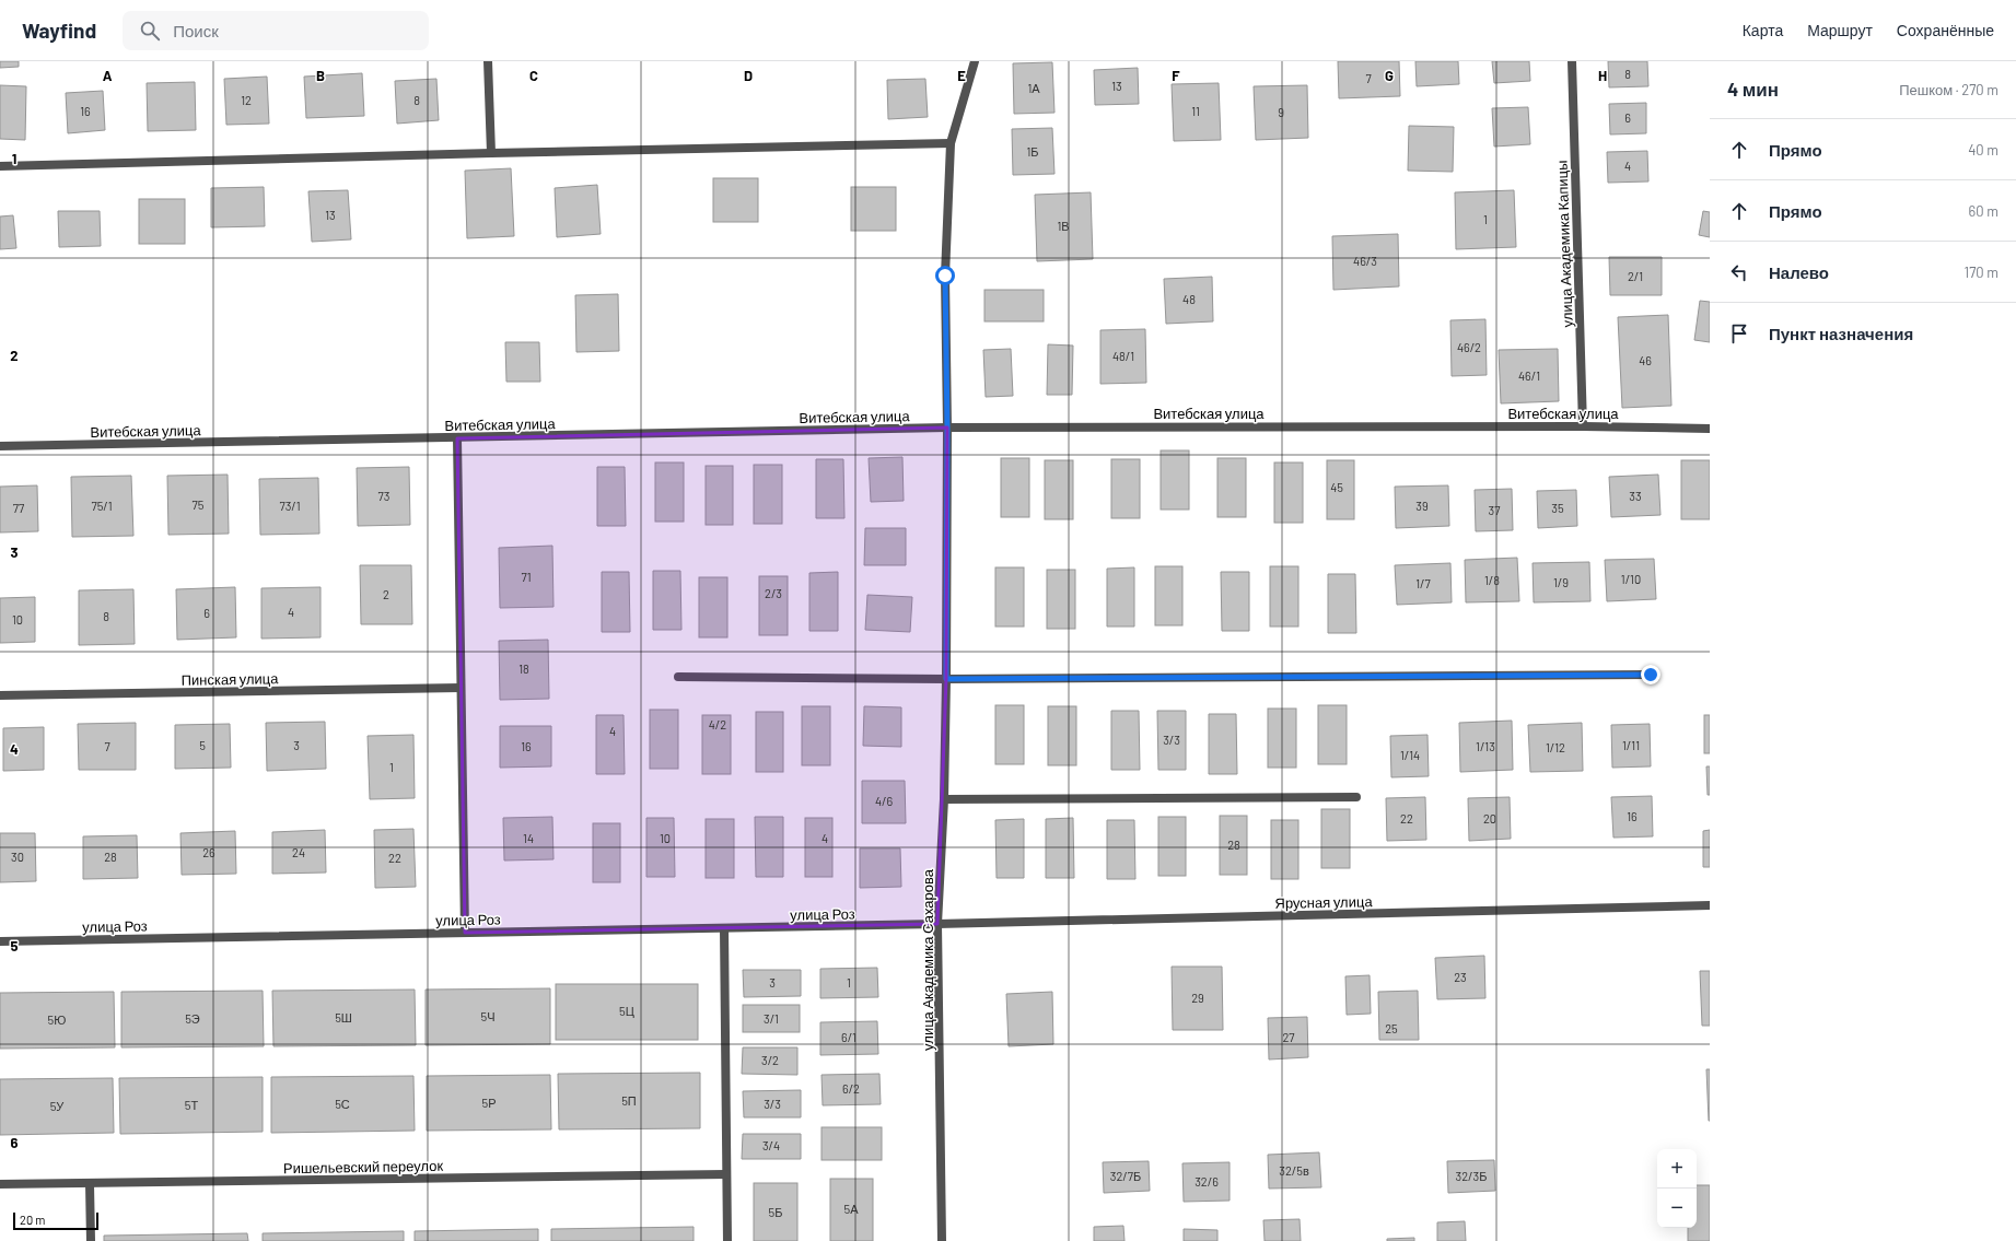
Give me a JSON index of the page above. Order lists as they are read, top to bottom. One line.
{"streets":{"street":["улица Академика Капицы","Витебская улица","Пинская улица","Ярусная улица","улица Роз","улица Академика Сахарова","Ришельевский переулок"]},"crossings":[["улица Академика Капицы","Витебская улица"],["Витебская улица","улица Академика Сахарова"],["Ярусная улица","улица Роз"],["Ярусная улица","улица Академика Сахарова"],["улица Роз","улица Академика Сахарова"]],"house_numbers":["8","7","13","1А","12","8","16","11","9","6","1Б","4","13","1","1В","46/3","2/1","48","46/2","48/1","46","46/1","45","73","33","75","75/1","73/1","39","77","35","37","71","1/10","1/8","1/9","1/7","2/3","2","4","6","8","10","18","4/2","4","3/3","5","3","1/11","7","16","1/13","1/12","1/14","1","4/6","16","22","20","14","10","4","28","26","24","30","28","22","23","3","1","29","5Ц","5Ч","5Ш","5Э","3/1","5Ю","25","6/1","27","3/2","6/2","5П","5Р","5С","3/3","5Т","5У","3/4","32/5в","32/7Б","32/3Б","32/6","5А","5Б"],"scale_bar":"20 m","page":{"header":"Wayfind","search":"Поиск","nav":["Карта","Маршрут","Сохранённые"],"heading":["4 мин","Пешком · 270 m"],"list":[["Прямо","40 m"],["Прямо","60 m"],["Налево","170 m"],"Пункт назначения"],"map_buttons":["+","−"],"scale":"20 m"},"grid":{"columns":["A","B","C","D","E","F","G","H"],"rows":["1","2","3","4","5","6"]}}
